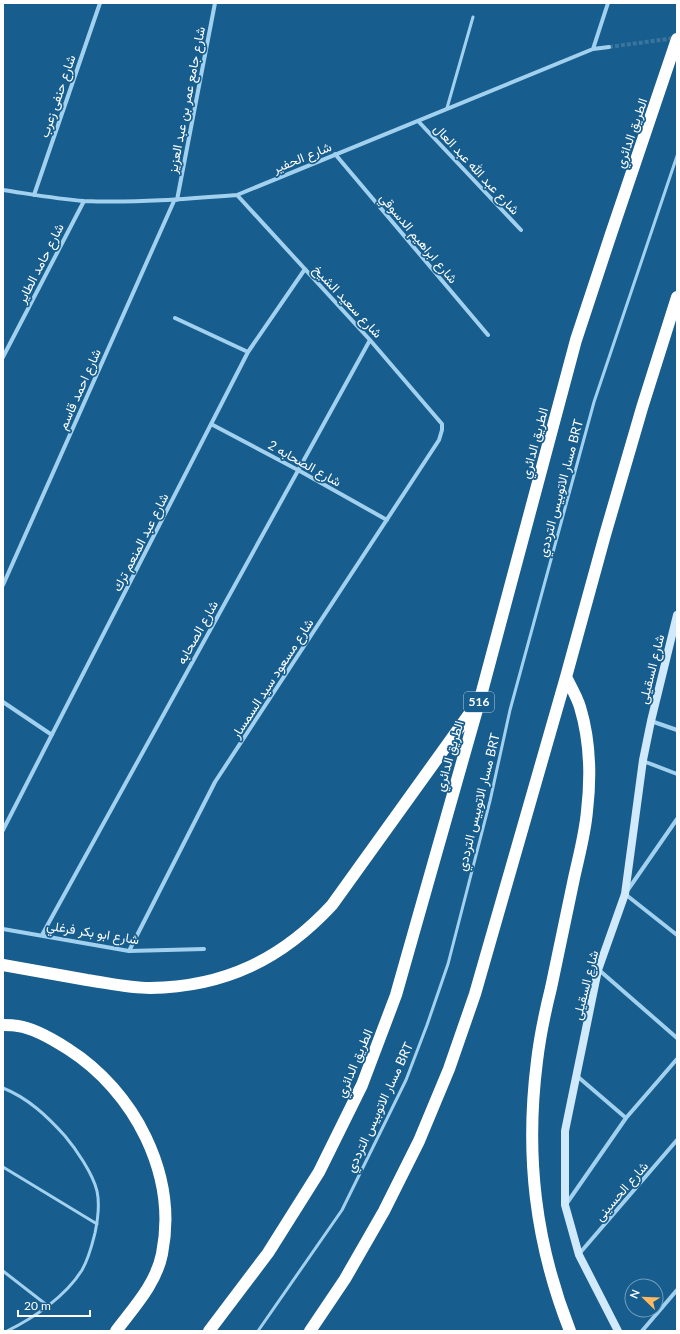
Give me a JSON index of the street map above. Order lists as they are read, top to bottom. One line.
{"streets":{"highway":["الطريق الدائري","516"],"street":["شارع حنفى زعرب","شارع جامع عمر بن عبد العزيز","شارع الحفير","شارع عبد الله عبد العال","شارع ابراهيم الدسوقي","شارع حامد الطاير","شارع سعيد الشيخ","شارع احمد قاسم","شارع الصحابه 2","شارع عبد المنعم ترك","شارع الصحابه","شارع السقيلى","شارع مسعود سيد السمسار","شارع ابو بكر فرغلي","شارع الحسينى"],"lane":["مسار الاتوبيس الترددي BRT"]},"crossings":[["شارع حنفى زعرب","شارع الحفير"],["شارع جامع عمر بن عبد العزيز","شارع الحفير"],["شارع جامع عمر بن عبد العزيز","شارع احمد قاسم"],["شارع الحفير","شارع عبد الله عبد العال"],["شارع الحفير","شارع ابراهيم الدسوقي"],["شارع الحفير","شارع حامد الطاير"],["شارع الحفير","شارع سعيد الشيخ"],["شارع الحفير","شارع احمد قاسم"],["شارع سعيد الشيخ","شارع عبد المنعم ترك"],["شارع سعيد الشيخ","شارع الصحابه"],["شارع سعيد الشيخ","شارع مسعود سيد السمسار"],["شارع الصحابه 2","شارع عبد المنعم ترك"],["شارع الصحابه 2","شارع الصحابه"],["شارع الصحابه 2","شارع مسعود سيد السمسار"],["شارع الصحابه","شارع ابو بكر فرغلي"],["شارع السقيلى","شارع الحسينى"],["شارع مسعود سيد السمسار","شارع ابو بكر فرغلي"]],"scale_bar":"20 m","north":"top left"}
